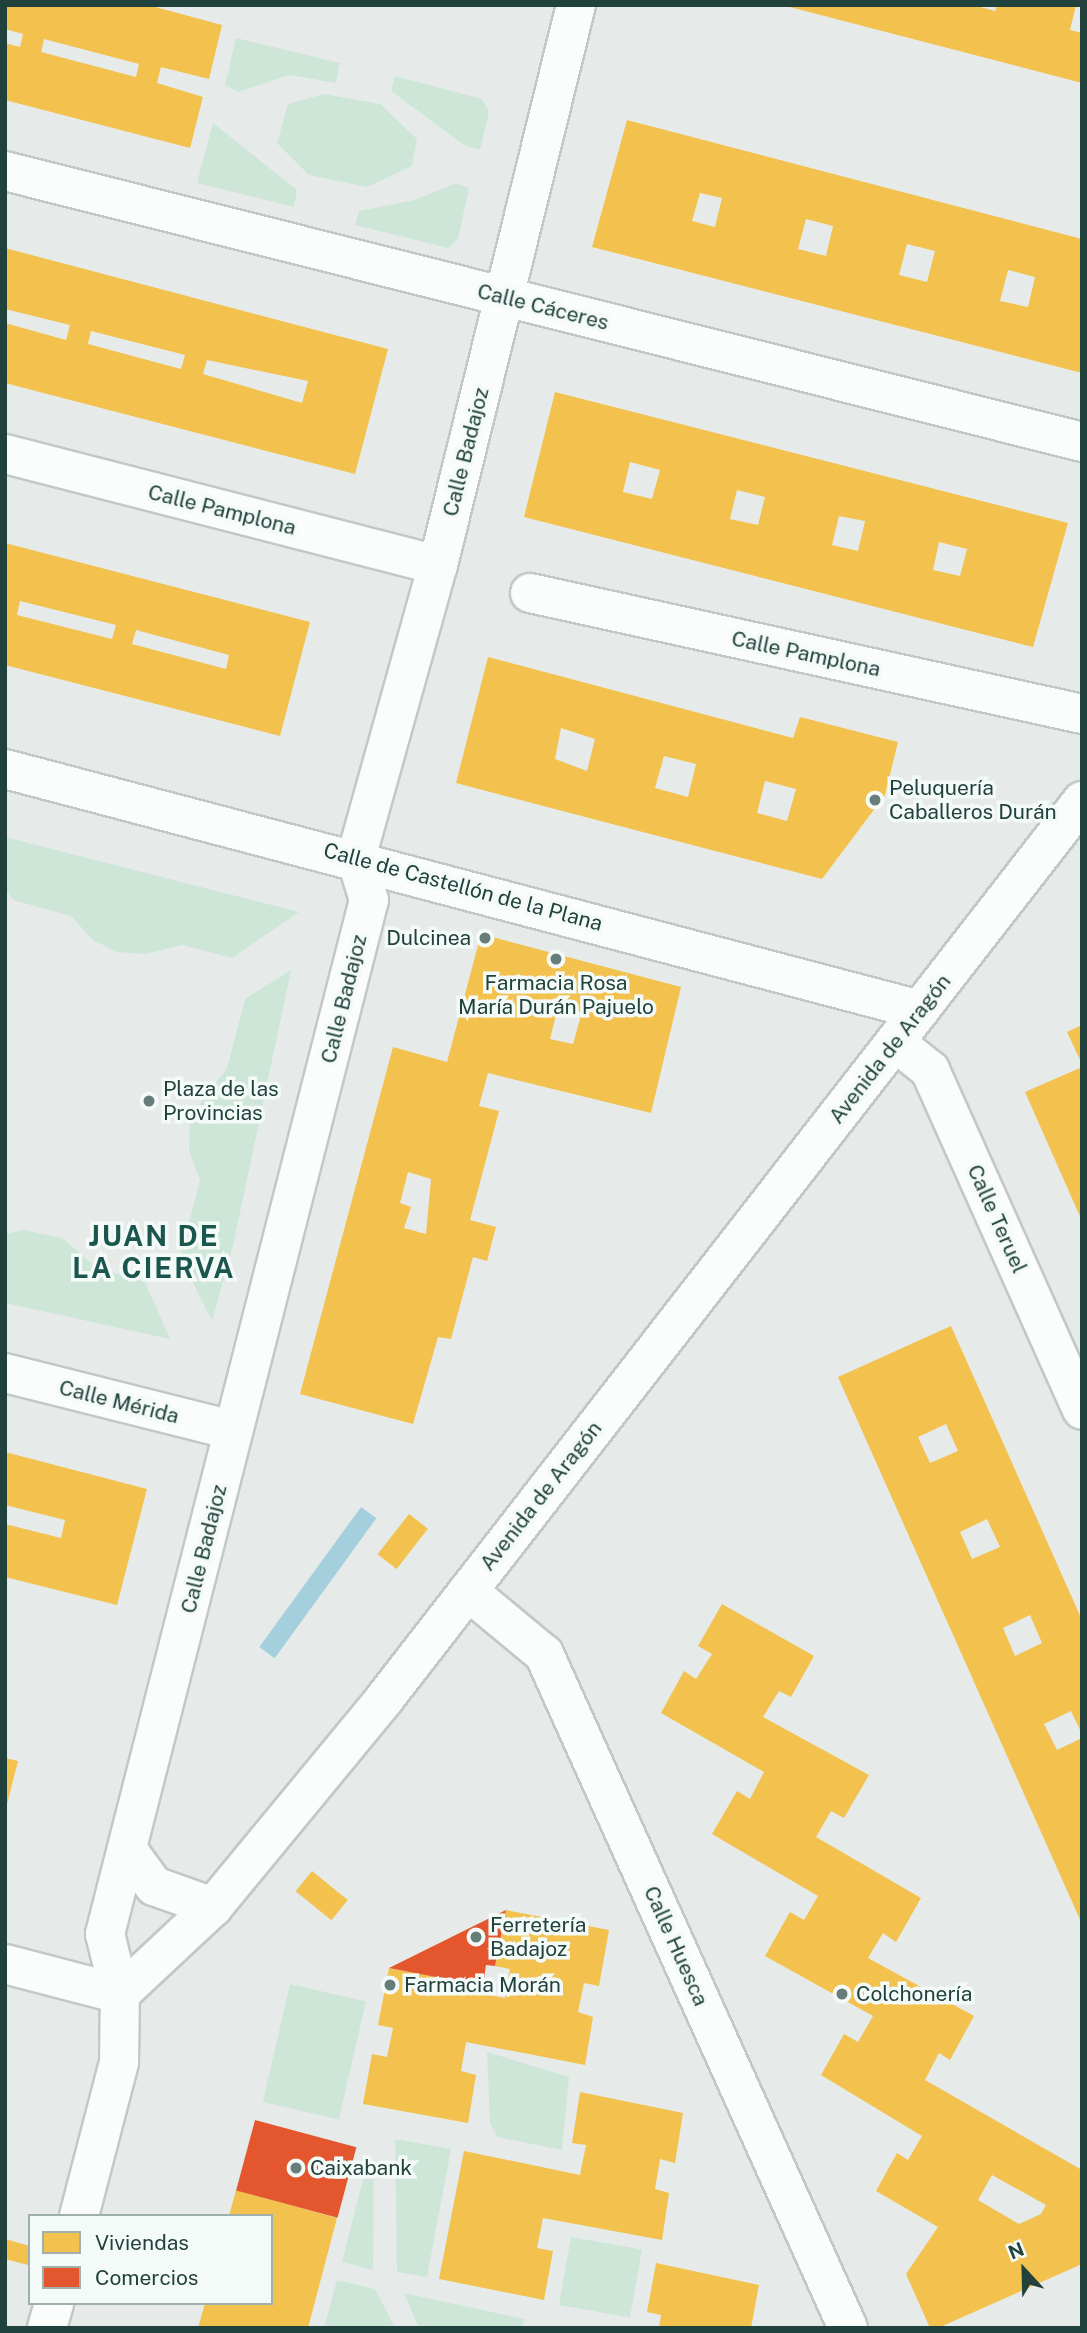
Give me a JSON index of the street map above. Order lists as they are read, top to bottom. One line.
{"streets":{"street":["Calle Cáceres","Calle Badajoz","Calle Pamplona","Calle de Castellón de la Plana","Avenida de Aragón","Calle Teruel","Calle Mérida","Calle Huesca"]},"crossings":[["Calle Cáceres","Calle Badajoz"],["Calle Badajoz","Calle Pamplona"],["Calle Badajoz","Calle de Castellón de la Plana"],["Calle Badajoz","Avenida de Aragón"],["Calle Badajoz","Calle Mérida"],["Calle de Castellón de la Plana","Avenida de Aragón"],["Avenida de Aragón","Calle Teruel"],["Avenida de Aragón","Calle Huesca"]],"districts":["JUAN DE LA CIERVA"],"places":["Peluquería Caballeros Durán","Dulcinea","Farmacia Rosa María Durán Pajuelo","Plaza de las Provincias","Ferretería Badajoz","Farmacia Morán","Colchonería","Caixabank"],"legend":["Viviendas","Comercios"],"north":"top"}
